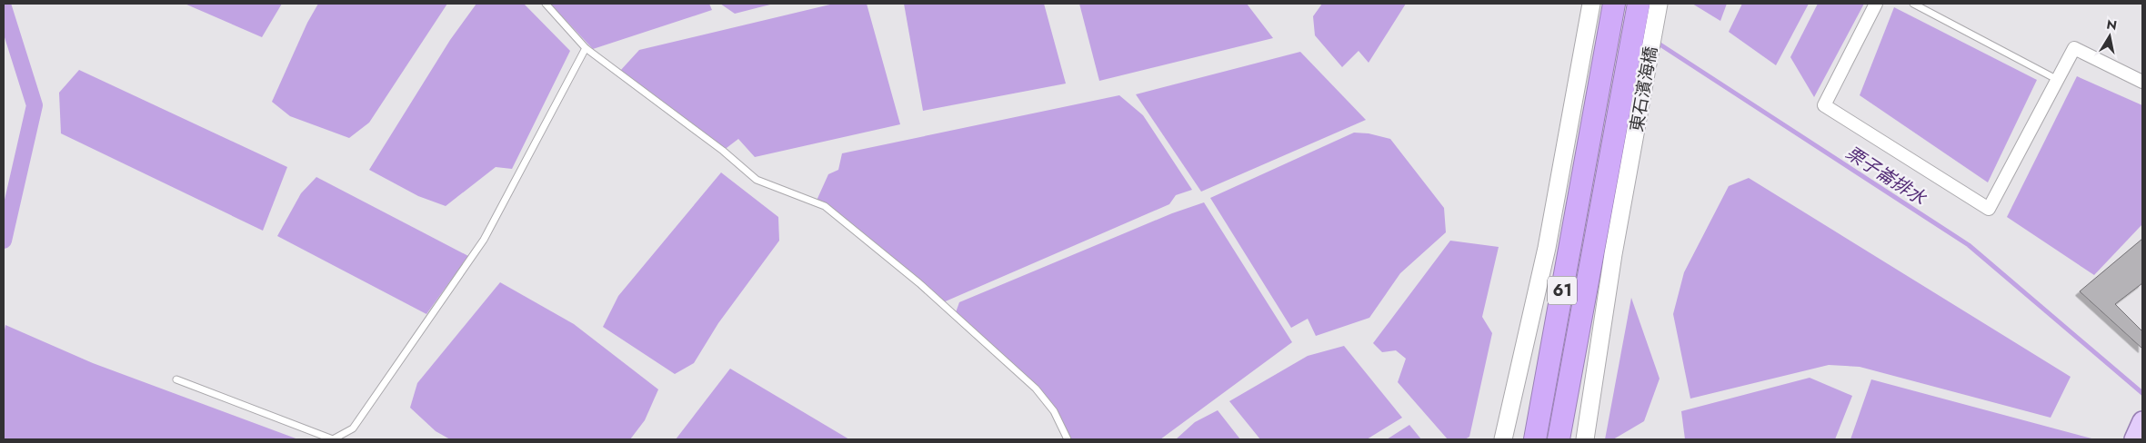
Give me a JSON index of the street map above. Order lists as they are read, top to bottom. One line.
{"streets":{"highway":["東石濱海橋","61"]},"water":["栗子崙排水"],"north":"top"}
